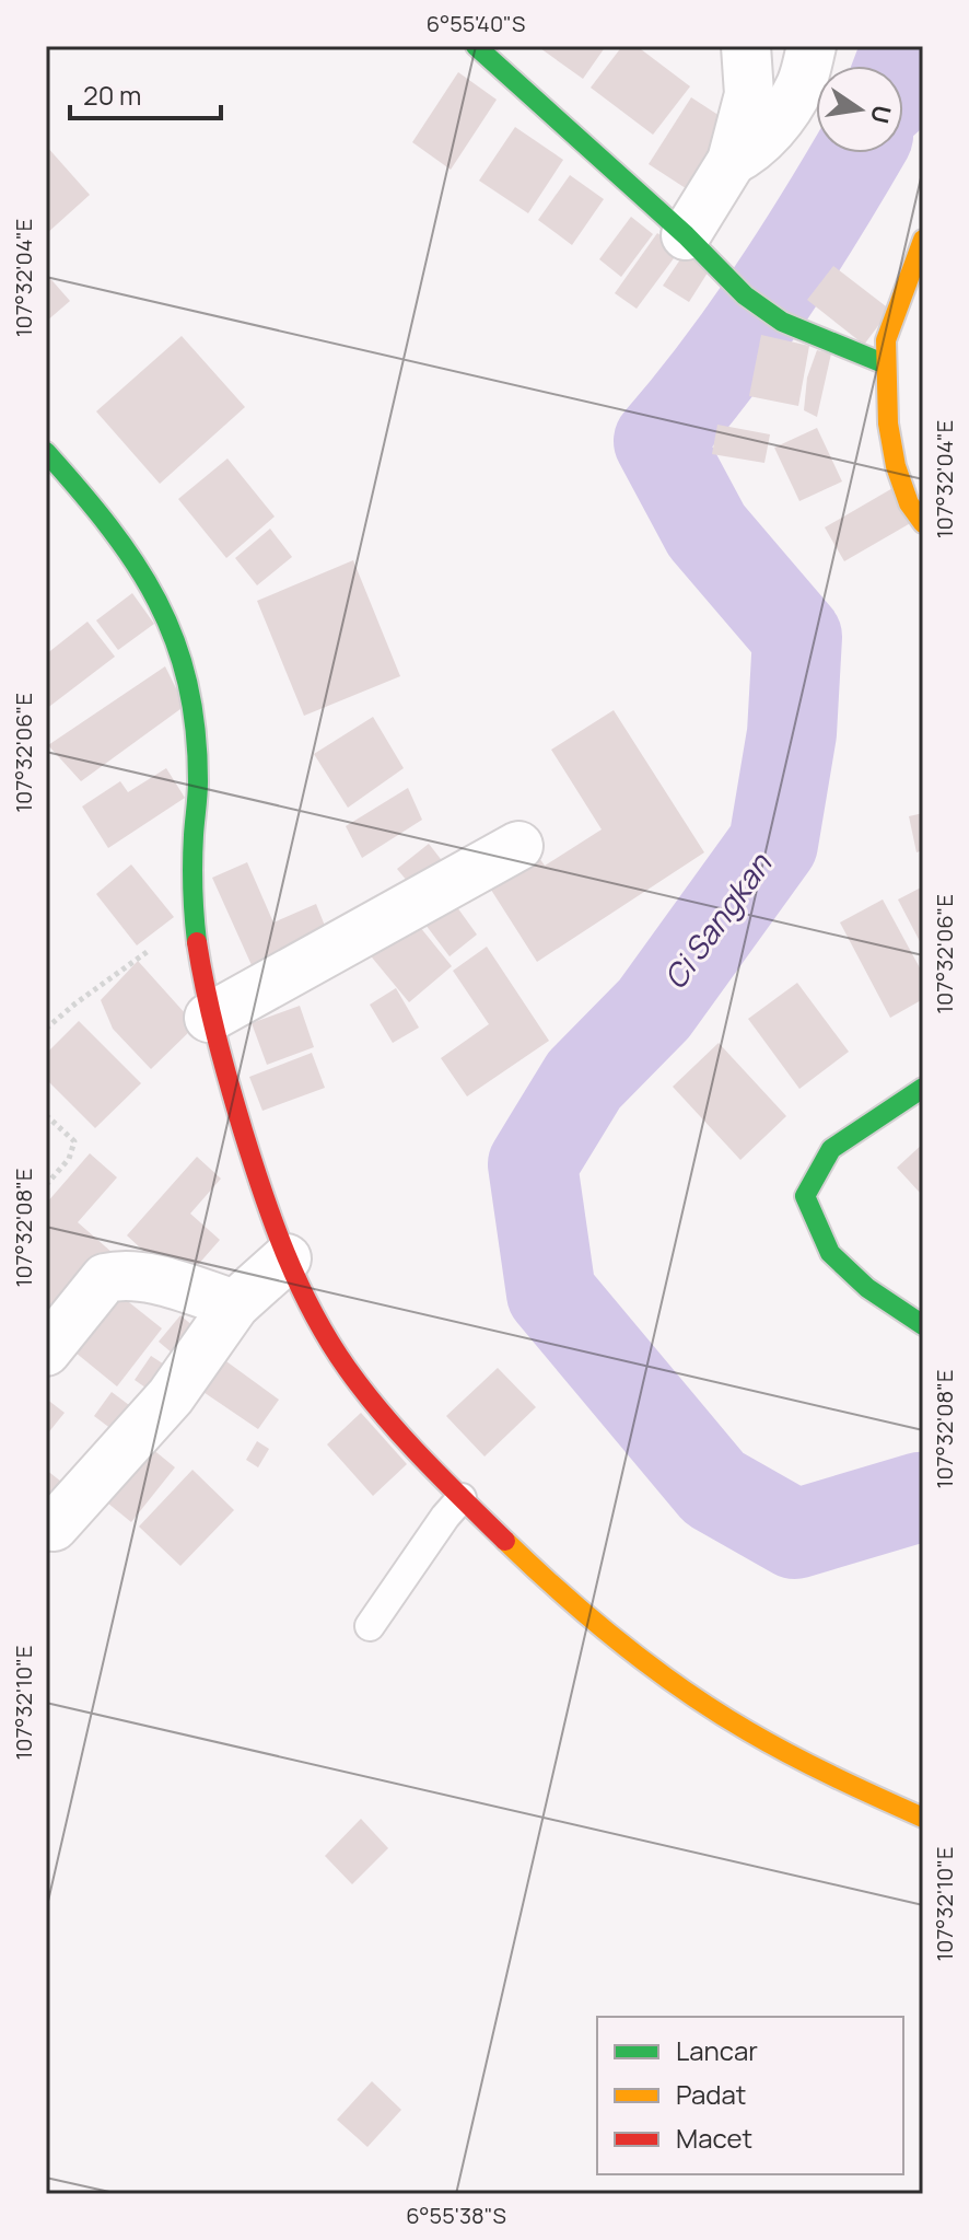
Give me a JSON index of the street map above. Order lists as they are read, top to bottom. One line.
{"water":["Ci Sangkan"],"legend":["Lancar","Padat","Macet"],"scale_bar":"20 m","north":"right","coordinates":["6°55'40\"S","107°32'04\"E","107°32'06\"E","107°32'08\"E","107°32'10\"E","6°55'38\"S"]}
